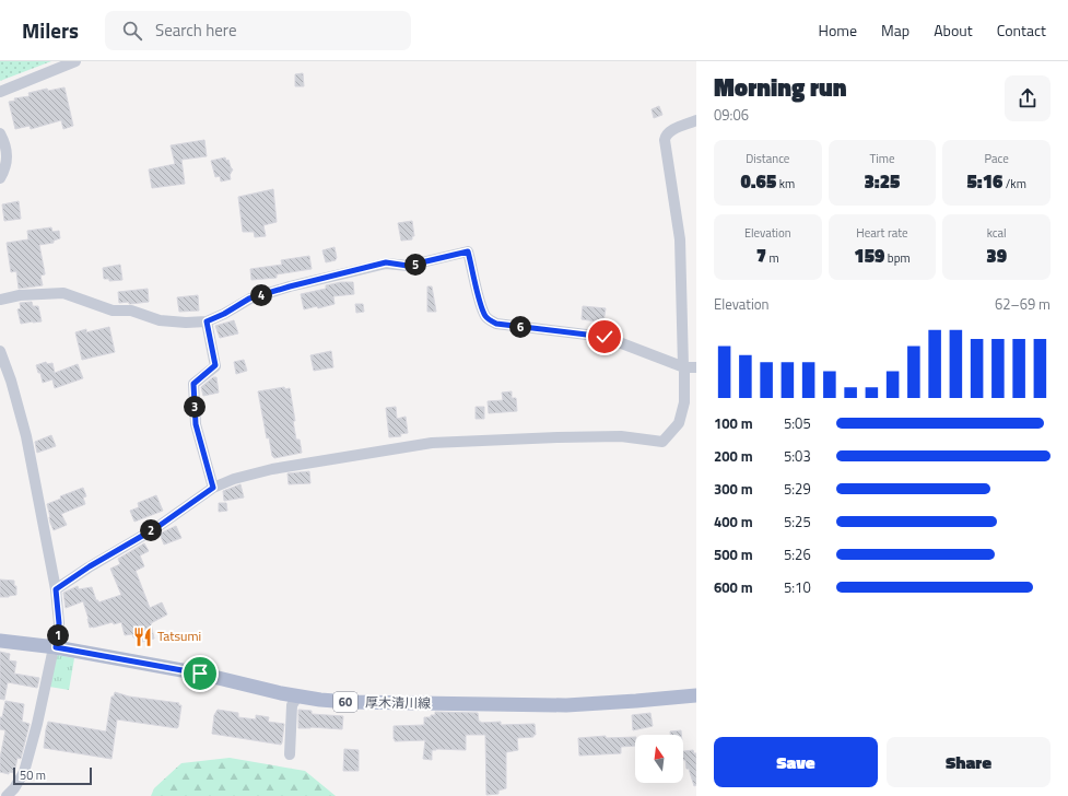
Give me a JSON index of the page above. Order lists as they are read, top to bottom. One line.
{"streets":{"main road":["60","厚木清川線"]},"places":{"restaurant":["Tatsumi"]},"scale_bar":"50 m","north":"top","page":{"header":"Milers","search":"Search here","nav":["Home","Map","About","Contact"],"heading":["Morning run","09:06"],"stats":[["Distance","0.65 km"],["Time","3:25"],["Pace","5:16 /km"],["Elevation","7 m"],["Heart rate","159 bpm"],["kcal","39"]],"pins":["5","4","6","3","2","1"],"chart":["Elevation","62–69 m"],"list":[{"name":"100 m","note":"5:05"},{"name":"200 m","note":"5:03"},{"name":"300 m","note":"5:29"},{"name":"400 m","note":"5:25"},{"name":"500 m","note":"5:26"},{"name":"600 m","note":"5:10"}],"buttons":["Save","Share"],"scale":"50 m"}}
